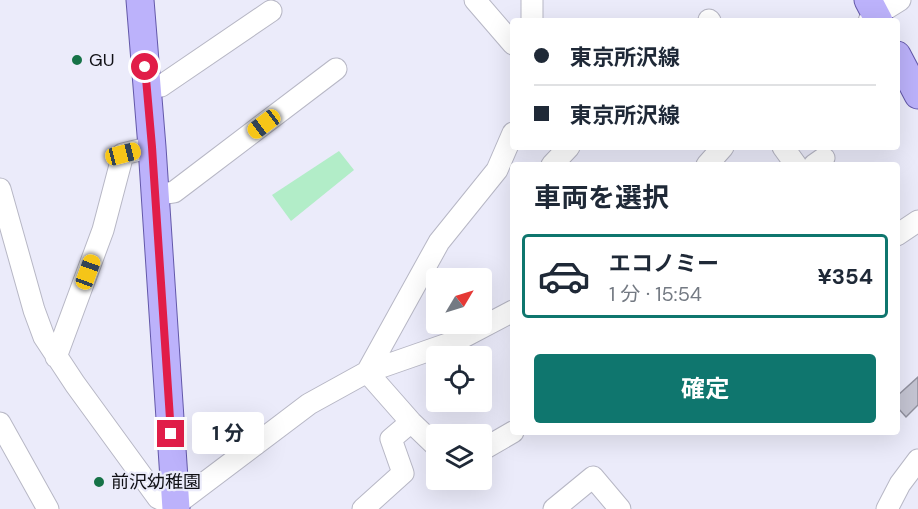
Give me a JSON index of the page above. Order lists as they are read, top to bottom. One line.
{"places":["GU","前沢幼稚園"],"north":"top right","page":{"banner":["東京所沢線","東京所沢線"],"heading":"車両を選択","list":[{"name":"エコノミー","note":"1 分 · 15:54","value":"¥354"}],"buttons":"確定","bubble":"1 分"}}
